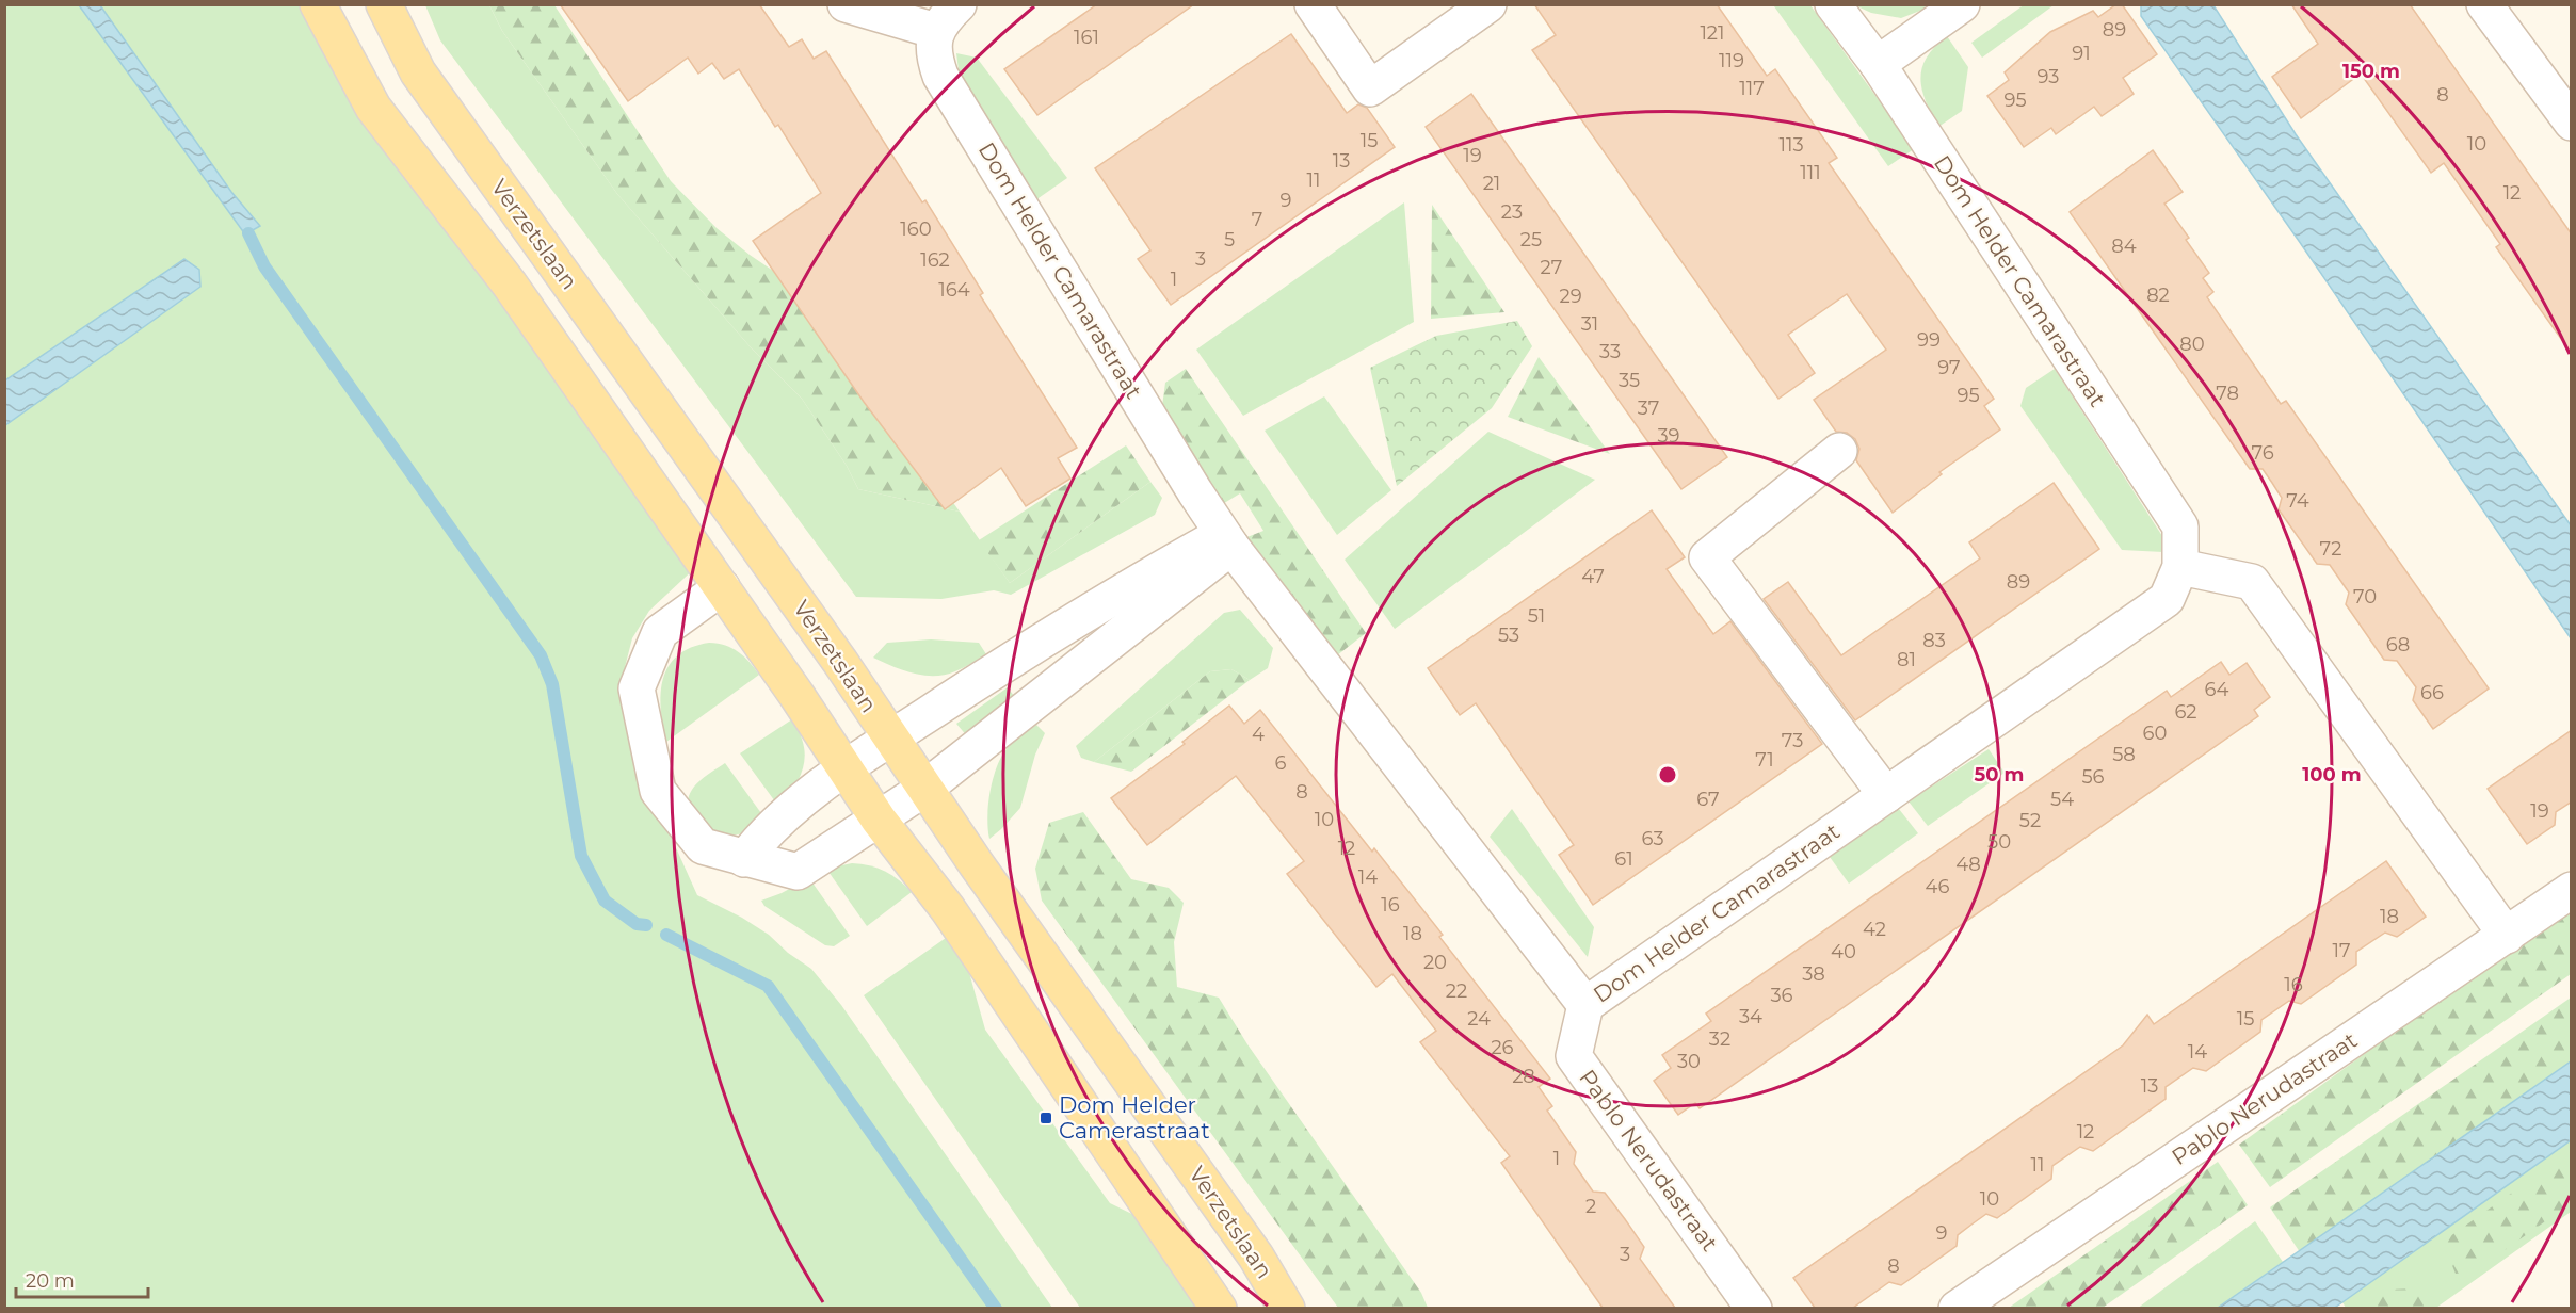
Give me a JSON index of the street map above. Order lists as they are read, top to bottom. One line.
{"streets":{"main road":["Verzetslaan"],"street":["Dom Helder Camarastraat","Pablo Nerudastraat"]},"crossings":[["Dom Helder Camarastraat","Pablo Nerudastraat"]],"places":{"transit":["Dom Helder Camerastraat"]},"house_numbers":["89","121","161","91","119","93","117","8","95","15","10","113","19","13","111","11","21","12","9","23","7","160","5","25","84","3","162","27","1","164","82","29","31","99","80","33","97","35","78","95","37","39","76","74","72","47","89","70","51","53","83","68","81","64","66","62","60","4","73","58","71","6","56","8","67","54","19","10","52","63","50","12","61","48","14","46","16","18","42","18","17","40","20","38","16","22","36","34","24","15","32","26","14","30","28","13","12","1","11","10","2","9","3","8"],"scale_bar":"20 m","rings":["150 m","50 m","100 m"]}
